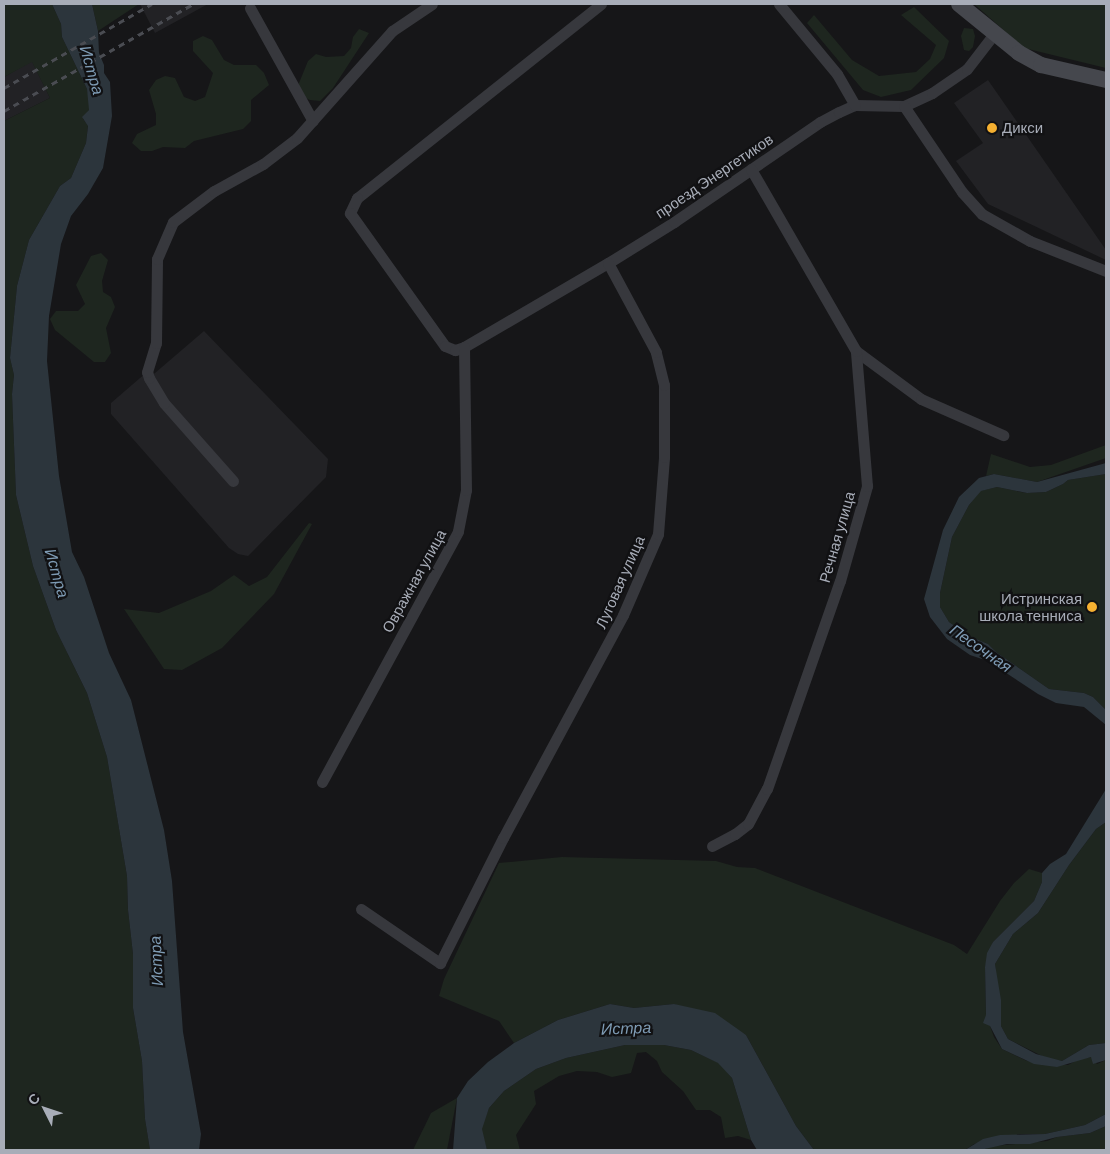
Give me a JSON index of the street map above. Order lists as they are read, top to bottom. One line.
{"streets":{"street":["проезд Энергетиков","Речная улица","Овражная улица","Луговая улица"]},"crossings":[["проезд Энергетиков","Речная улица"],["проезд Энергетиков","Овражная улица"],["проезд Энергетиков","Луговая улица"]],"water":["Истра","Песочная"],"places":["Дикси","Истринская школа тенниса"],"north":"top left"}
